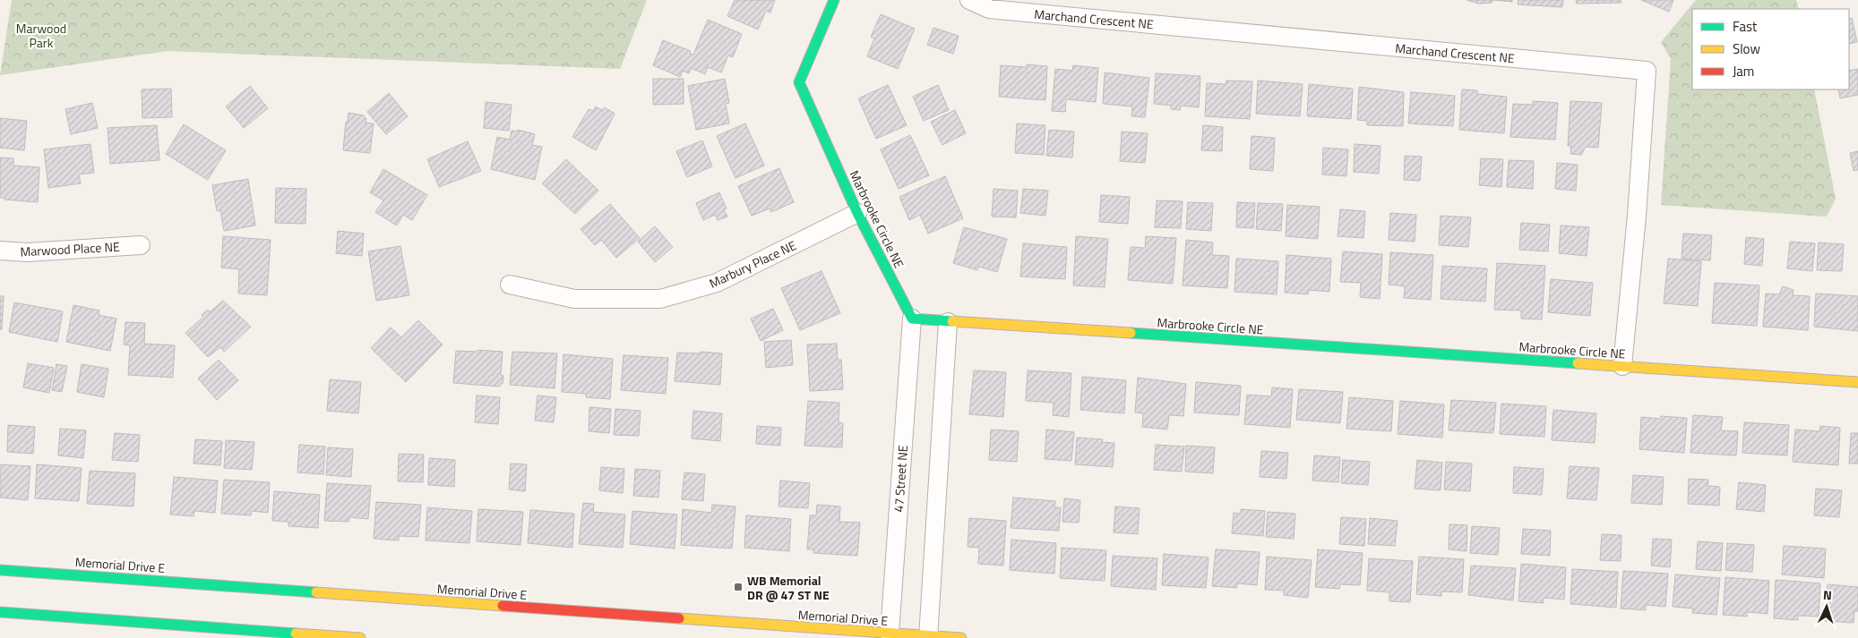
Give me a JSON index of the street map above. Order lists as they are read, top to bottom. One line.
{"streets":{"main road":["Marbrooke Circle NE","Memorial Drive E"],"street":["Marchand Crescent NE","Marwood Place NE","Marbury Place NE","47 Street NE"]},"crossings":[["Marchand Crescent NE","Marbrooke Circle NE"],["Marbrooke Circle NE","Marbury Place NE"],["Marbrooke Circle NE","47 Street NE"],["47 Street NE","Memorial Drive E"]],"parks":["Marwood Park"],"places":{"transit":["WB Memorial DR @ 47 ST NE"]},"legend":["Fast","Slow","Jam"],"north":"top"}
